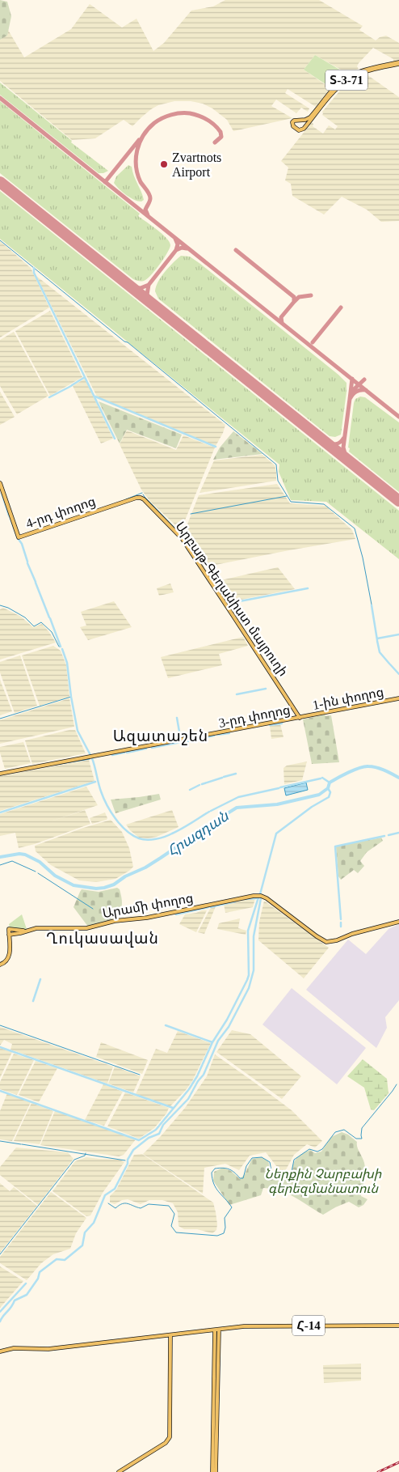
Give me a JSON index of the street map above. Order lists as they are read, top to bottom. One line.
{"streets":{"main road":["Տ-3-71","4-րդ փողոց","Արբաթ-Գեղանիստ մայրուղի","1-ին փողոց","3-րդ փողոց","Արամի փողոց","Հ-14"]},"crossings":[["4-րդ փողոց","Արբաթ-Գեղանիստ մայրուղի"],["Արբաթ-Գեղանիստ մայրուղի","1-ին փողոց"],["Արբաթ-Գեղանիստ մայրուղի","3-րդ փողոց"],["1-ին փողոց","3-րդ փողոց"]],"districts":["Ազատաշեն","Ղուկասավան"],"water":["Հրազդան"],"parks":["Ներքին Չարբախի գերեզմանատուն"],"places":["Zvartnots Airport"]}
